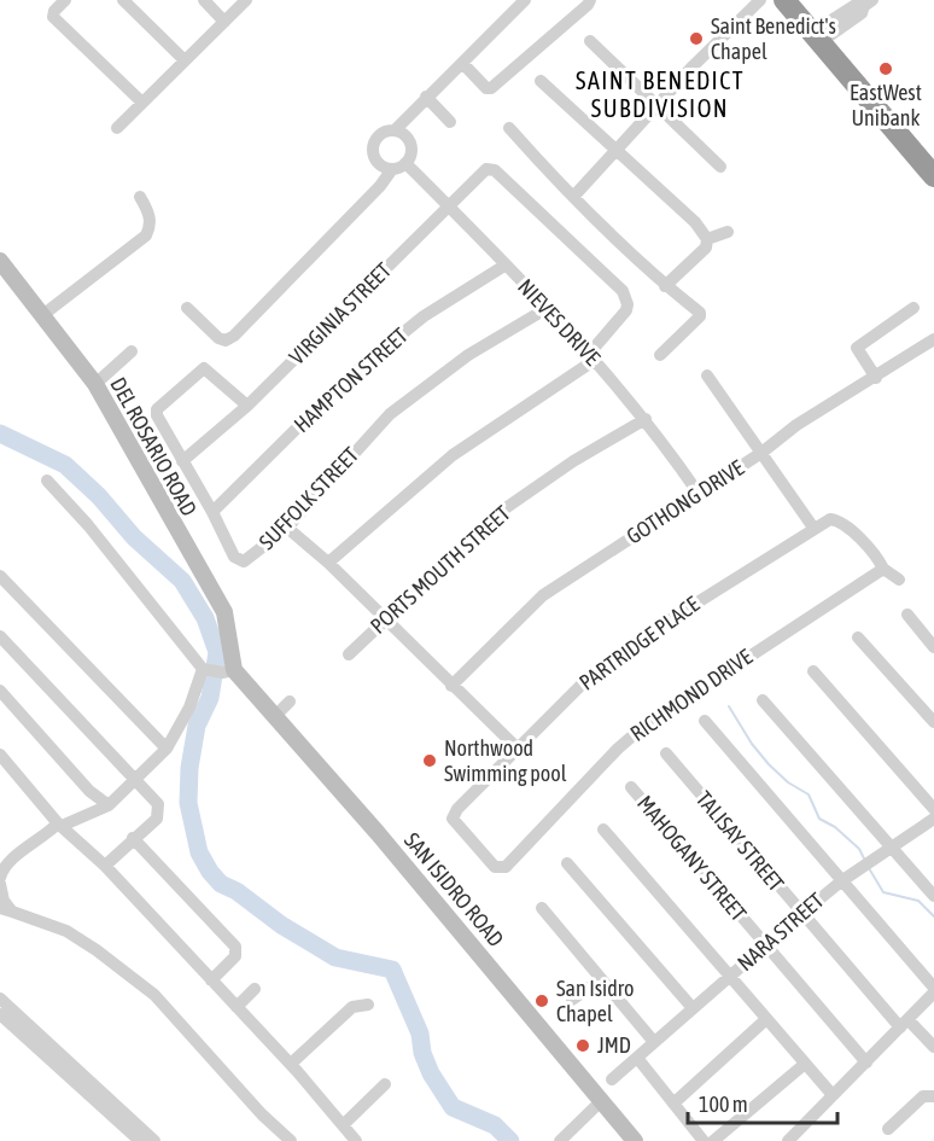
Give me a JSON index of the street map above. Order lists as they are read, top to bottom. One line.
{"streets":{"main road":["DEL ROSARIO ROAD","SAN ISIDRO ROAD"],"street":["VIRGINIA STREET","NIEVES DRIVE","HAMPTON STREET","SUFFOLK STREET","GOTHONG DRIVE","PORTS MOUTH STREET","PARTRIDGE PLACE","RICHMOND DRIVE","TALISAY STREET","MAHOGANY STREET","NARA STREET"]},"crossings":[["VIRGINIA STREET","NIEVES DRIVE"],["VIRGINIA STREET","SUFFOLK STREET"],["NIEVES DRIVE","HAMPTON STREET"],["NIEVES DRIVE","SUFFOLK STREET"],["NIEVES DRIVE","GOTHONG DRIVE"],["NIEVES DRIVE","PORTS MOUTH STREET"],["HAMPTON STREET","SUFFOLK STREET"],["DEL ROSARIO ROAD","SAN ISIDRO ROAD"],["PARTRIDGE PLACE","RICHMOND DRIVE"],["TALISAY STREET","NARA STREET"],["MAHOGANY STREET","NARA STREET"]],"districts":["SAINT BENEDICT SUBDIVISION"],"places":["Saint Benedict's Chapel","EastWest Unibank","Northwood Swimming pool","San Isidro Chapel","JMD"],"scale_bar":"100 m"}
